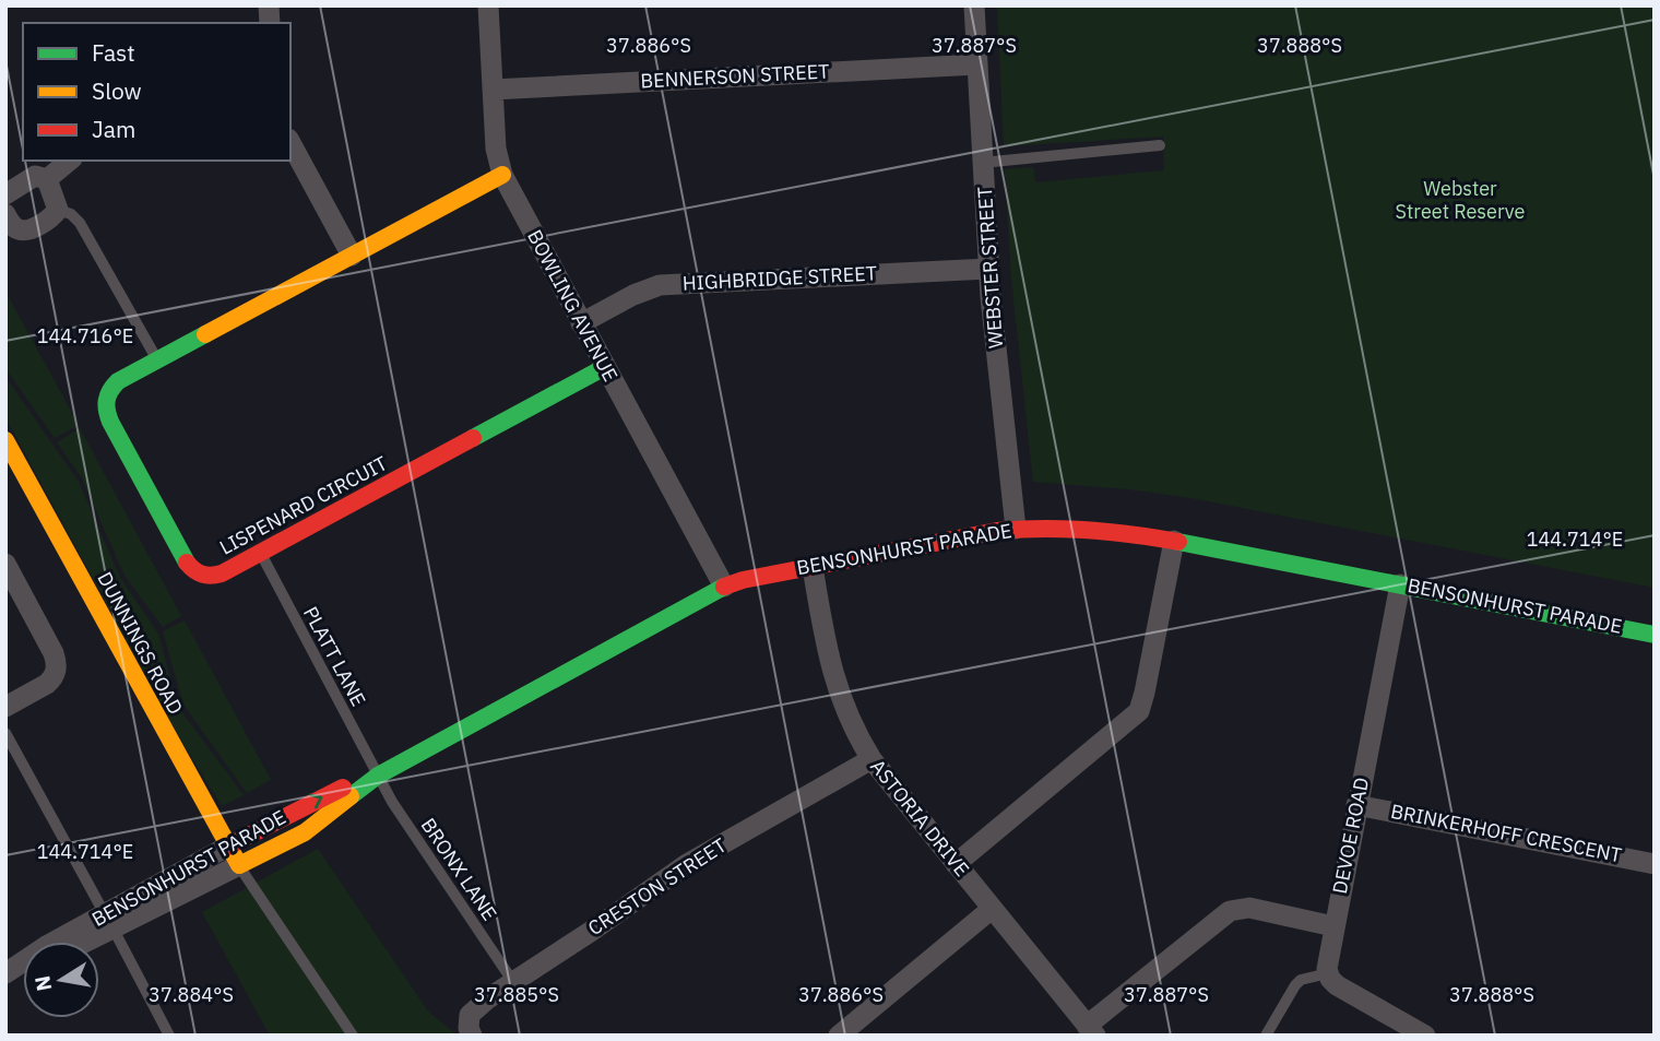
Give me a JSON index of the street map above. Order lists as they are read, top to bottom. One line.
{"streets":{"street":["BENNERSON STREET","WEBSTER STREET","HIGHBRIDGE STREET","BOWLING AVENUE","LISPENARD CIRCUIT","BENSONHURST PARADE","DUNNINGS ROAD","ASTORIA DRIVE","BRINKERHOFF CRESCENT","DEVOE ROAD","CRESTON STREET"],"lane":["PLATT LANE","BRONX LANE"]},"crossings":[["BENNERSON STREET","WEBSTER STREET"],["BENNERSON STREET","BOWLING AVENUE"],["WEBSTER STREET","HIGHBRIDGE STREET"],["WEBSTER STREET","BENSONHURST PARADE"],["HIGHBRIDGE STREET","BOWLING AVENUE"],["BOWLING AVENUE","LISPENARD CIRCUIT"],["BOWLING AVENUE","BENSONHURST PARADE"],["LISPENARD CIRCUIT","PLATT LANE"],["BENSONHURST PARADE","DUNNINGS ROAD"],["BENSONHURST PARADE","PLATT LANE"],["BENSONHURST PARADE","ASTORIA DRIVE"],["BENSONHURST PARADE","DEVOE ROAD"],["BENSONHURST PARADE","BRONX LANE"],["PLATT LANE","BRONX LANE"],["ASTORIA DRIVE","CRESTON STREET"],["BRINKERHOFF CRESCENT","DEVOE ROAD"],["BRONX LANE","CRESTON STREET"]],"parks":["Webster Street Reserve"],"legend":["Fast","Slow","Jam"],"north":"left","coordinates":["37.886°S","37.888°S","37.887°S","144.716°E","144.714°E","37.884°S","37.885°S"]}
